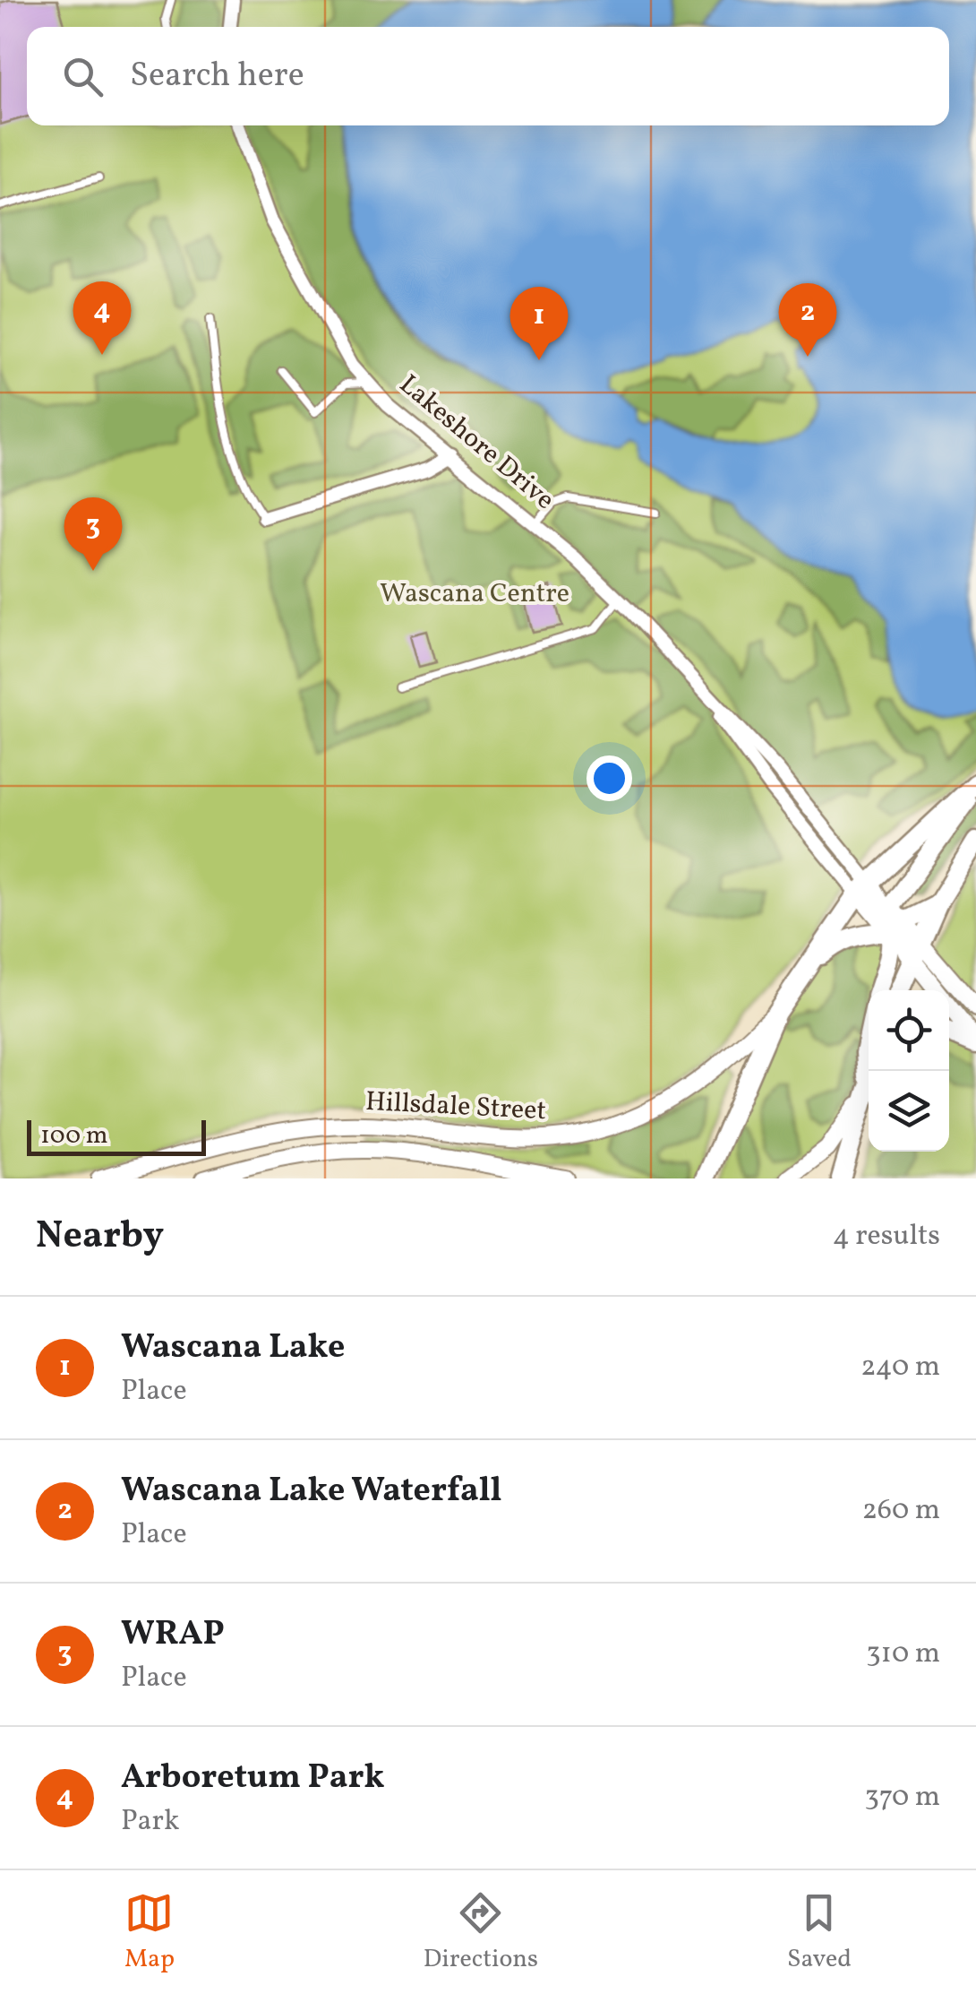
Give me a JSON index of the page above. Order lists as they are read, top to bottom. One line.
{"streets":{"street":["Lakeshore Drive","Hillsdale Street"]},"parks":["Wascana Centre"],"scale_bar":"100 m","page":{"search":"Search here","pins":["4","2","1","3"],"scale":"100 m","heading":["Nearby","4 results"],"list":[{"mark":"1","name":"Wascana Lake","note":"Place","value":"240 m"},{"mark":"2","name":"Wascana Lake Waterfall","note":"Place","value":"260 m"},{"mark":"3","name":"WRAP","note":"Place","value":"310 m"},{"mark":"4","name":"Arboretum Park","note":"Park","value":"370 m"}],"nav":["Map","Directions","Saved"]}}
